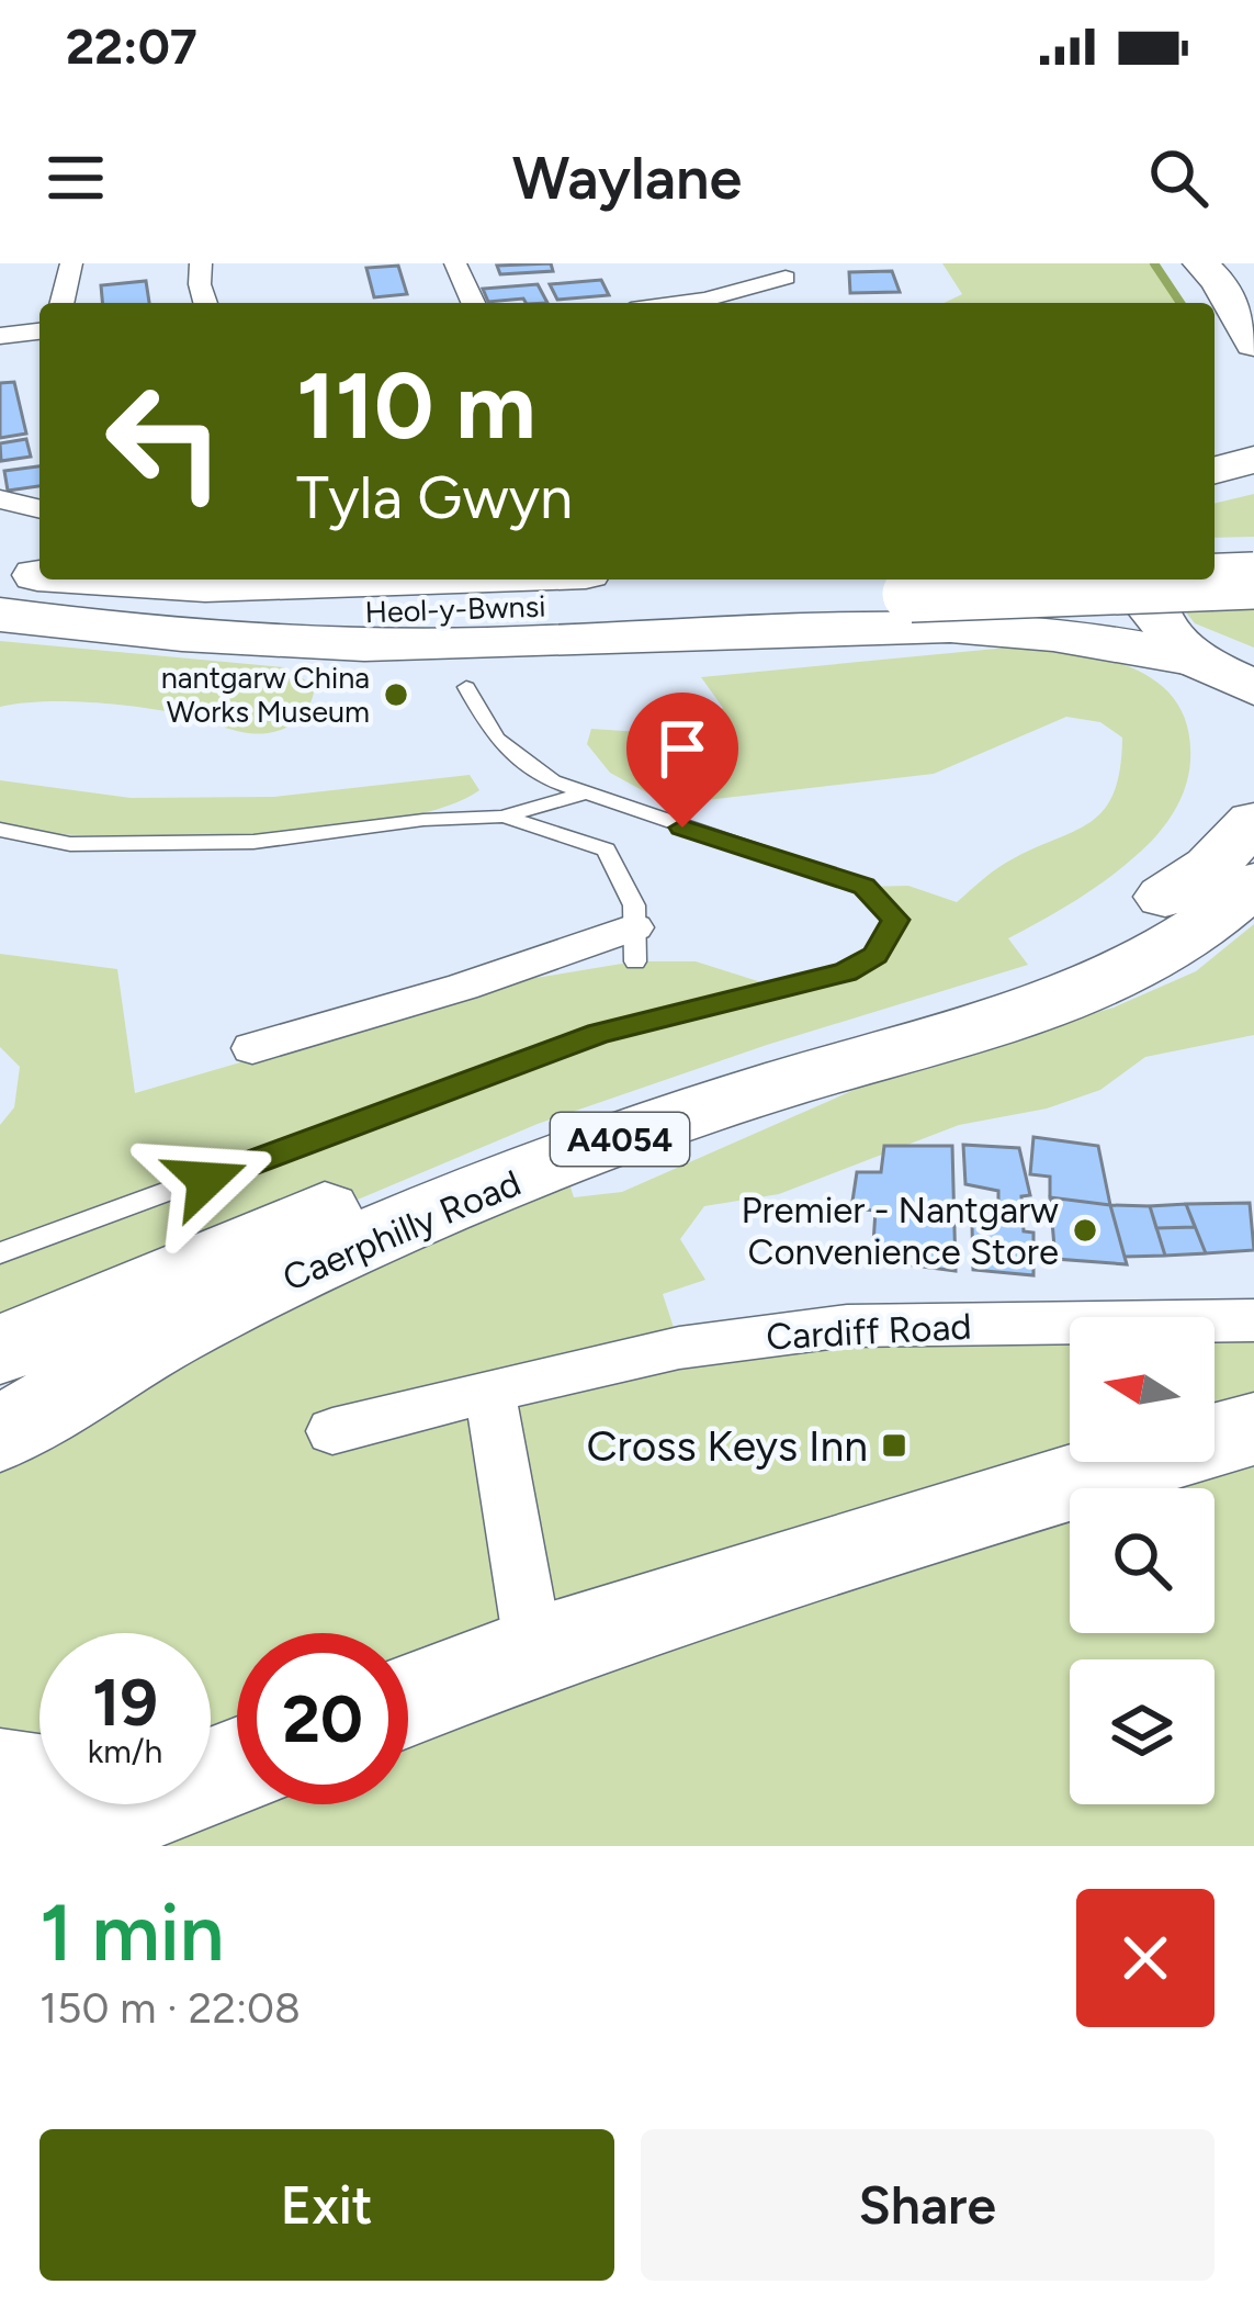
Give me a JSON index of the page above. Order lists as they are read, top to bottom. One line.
{"streets":{"highway":["Heol-y-Bwnsi"],"main road":["A4054","Caerphilly Road"],"street":["Cardiff Road"]},"places":{"other":["nantgarw China Works Museum","Premier - Nantgarw Convenience Store"],"transit":["Cross Keys Inn"]},"north":"left","page":{"status":"22:07","header":"Waylane","turn":["110 m","Tyla Gwyn"],"speed":"19 km/h","limit":"20","heading":["1 min","150 m · 22:08"],"buttons":["Exit","Share"]}}
